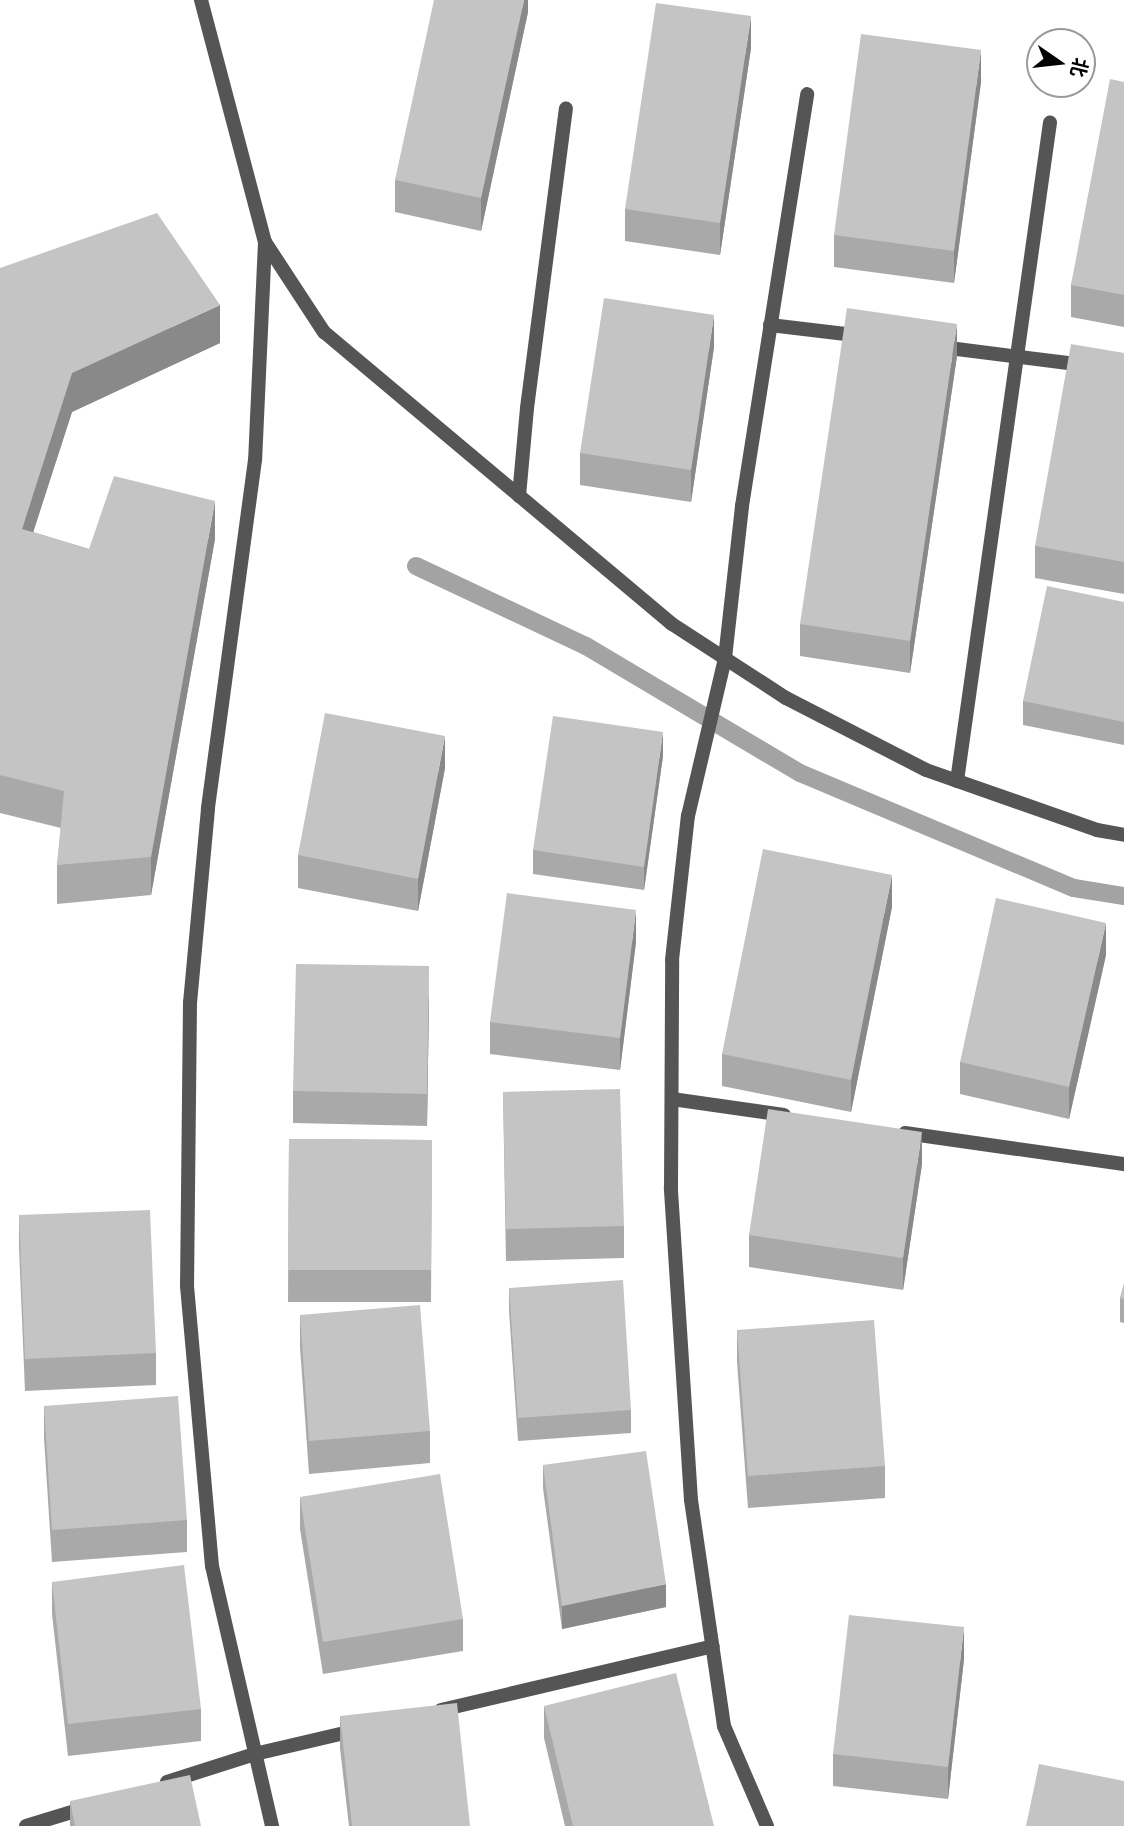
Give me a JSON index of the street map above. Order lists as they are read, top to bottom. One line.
{"north":"right"}
